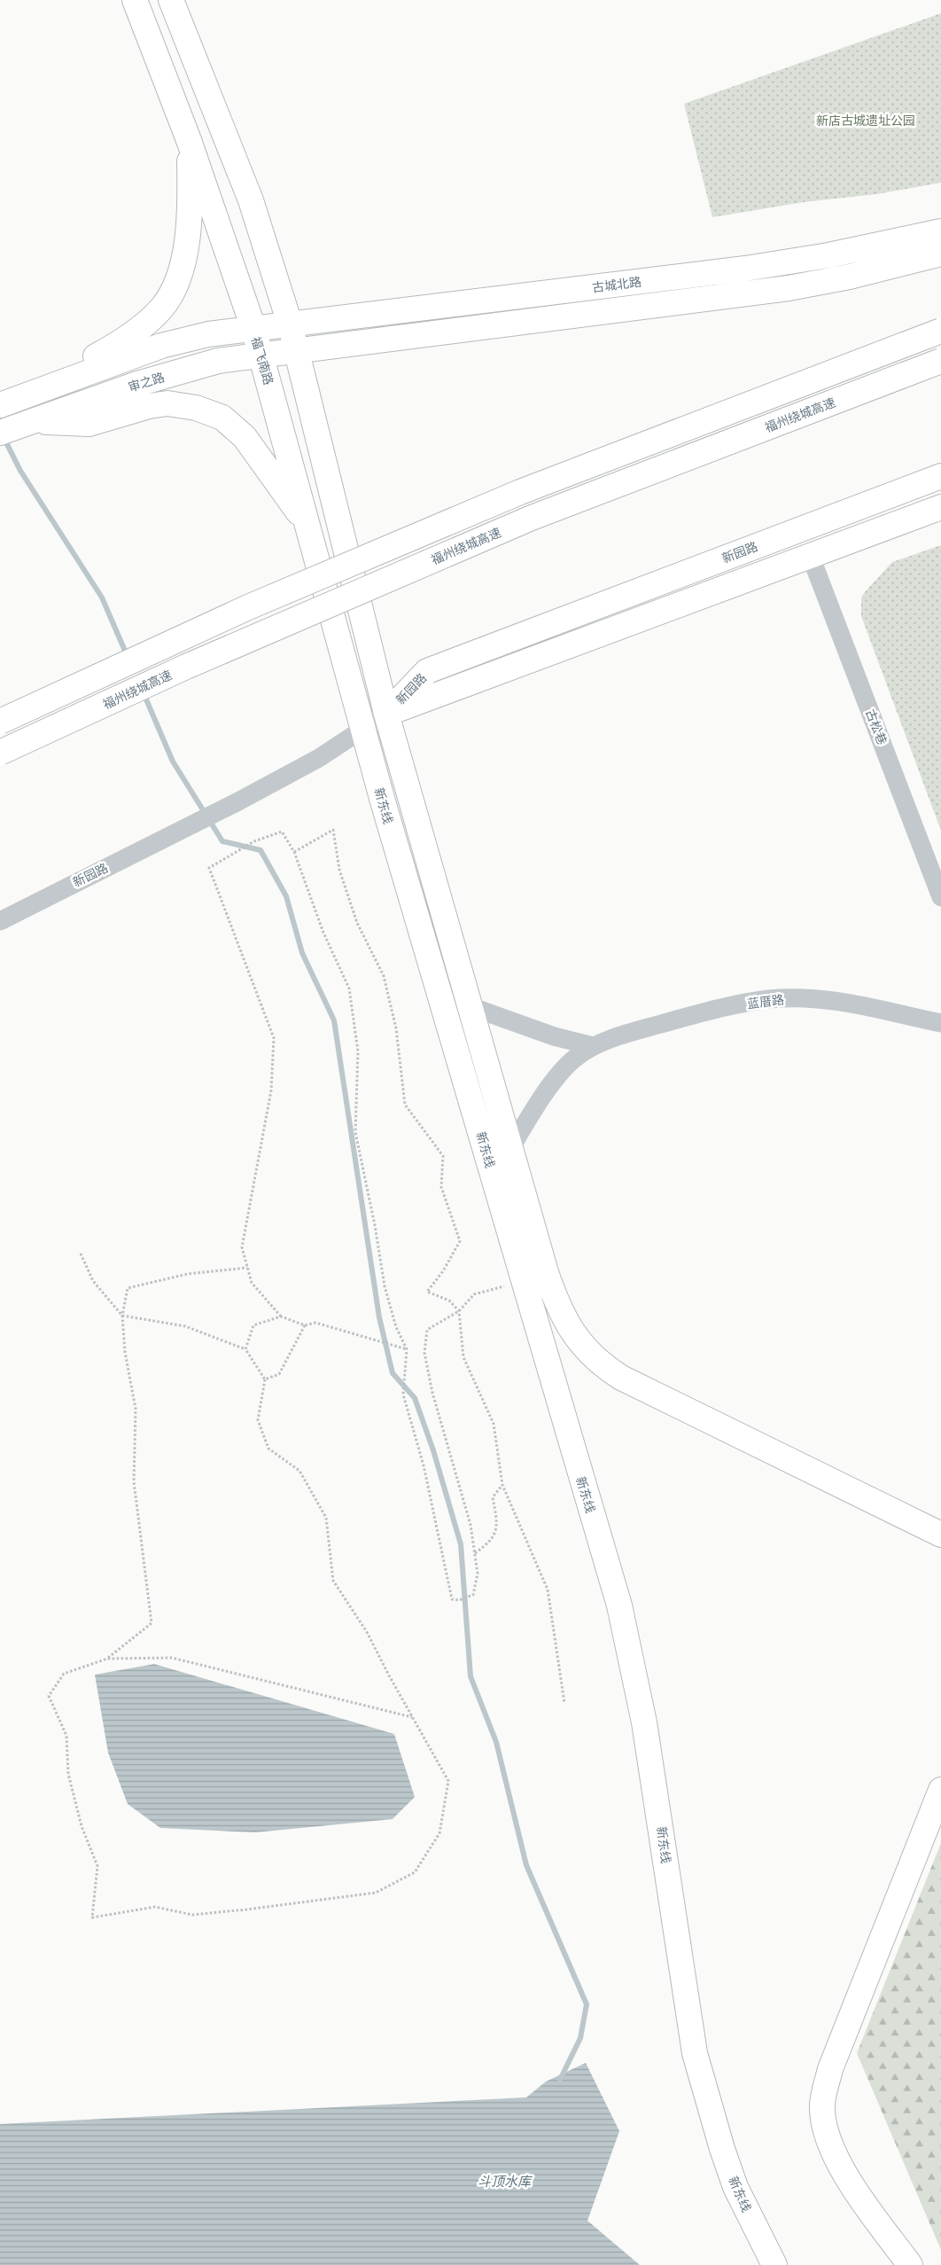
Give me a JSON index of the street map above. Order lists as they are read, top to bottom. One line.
{"streets":{"main road":["古城北路","福飞南路","审之路","福州绕城高速","新园路","新东线"],"street":["古松巷","蓝厝路"]},"crossings":[["古城北路","审之路"],["福飞南路","审之路"],["福飞南路","新园路"],["福飞南路","新东线"],["新园路","古松巷"],["新园路","新东线"],["新东线","蓝厝路"]],"water":["斗顶水库"],"parks":["新店古城遗址公园"]}
